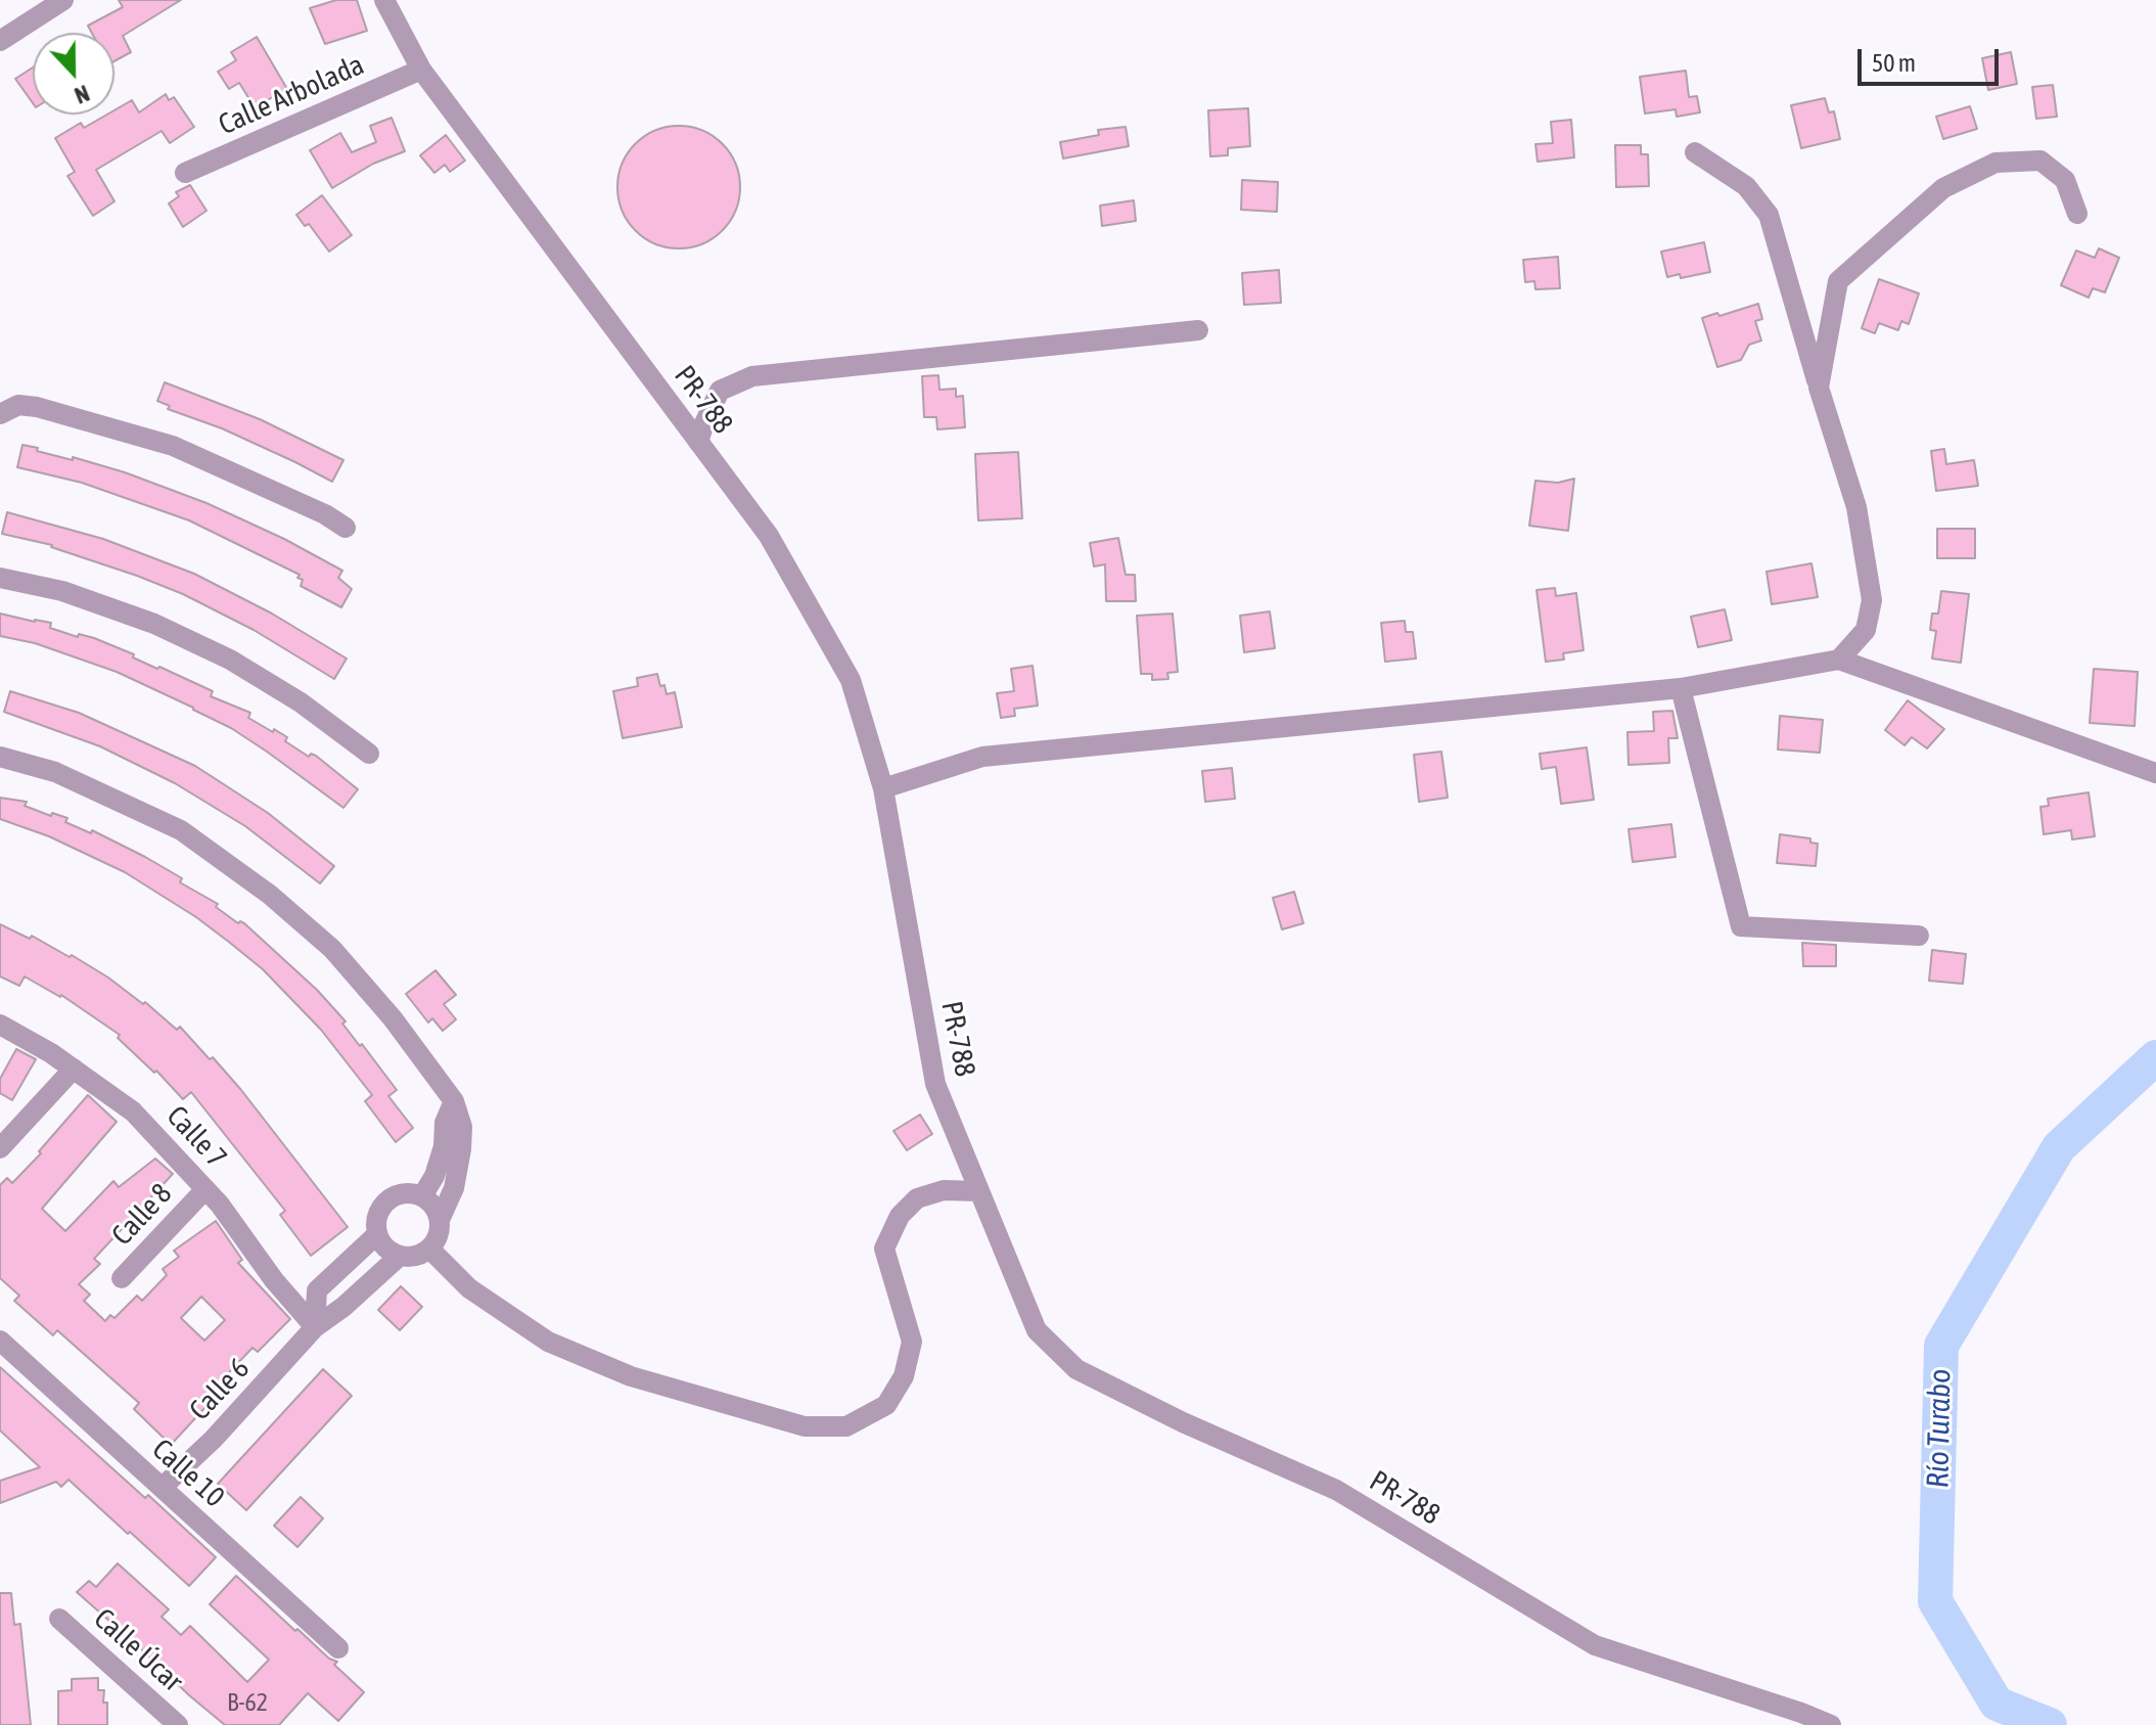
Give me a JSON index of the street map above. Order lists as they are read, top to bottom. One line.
{"streets":{"street":["Calle Arbolada","PR-788","Calle 7","Calle 8","Calle 6","Calle 10","Calle Úcar"]},"crossings":[["Calle Arbolada","PR-788"],["Calle 7","Calle 8"],["Calle 7","Calle 6"],["Calle 6","Calle 10"]],"water":["Río Turabo"],"house_numbers":["B-62"],"scale_bar":"50 m","north":"bottom"}
